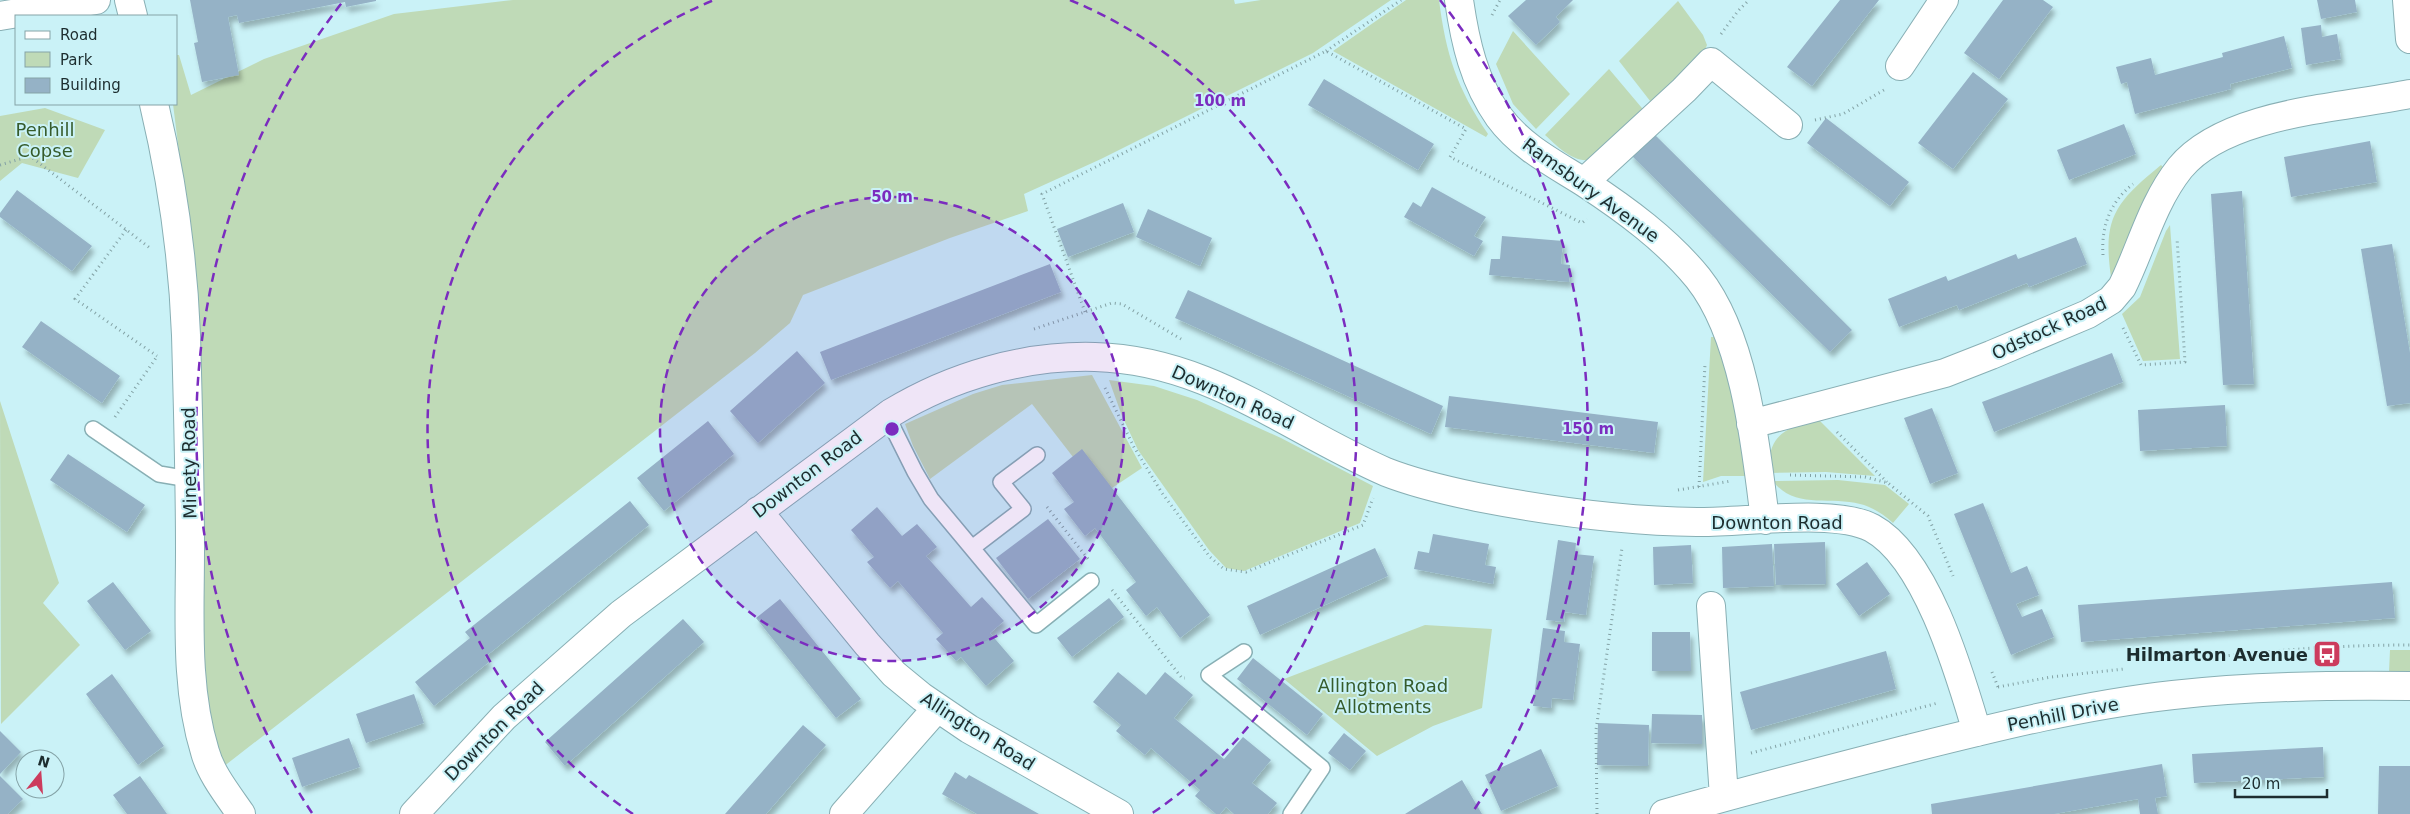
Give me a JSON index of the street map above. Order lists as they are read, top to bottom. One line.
{"streets":{"street":["Ramsbury Avenue","Odstock Road","Downton Road","Minety Road","Penhill Drive","Allington Road"]},"crossings":[["Ramsbury Avenue","Odstock Road"],["Ramsbury Avenue","Downton Road"],["Downton Road","Penhill Drive"],["Downton Road","Allington Road"]],"parks":["Penhill Copse","Allington Road Allotments"],"places":{"bus stop":["Hilmarton Avenue"]},"legend":["Road","Park","Building"],"scale_bar":"20 m","north":"top","rings":["100 m","50 m","150 m"]}
